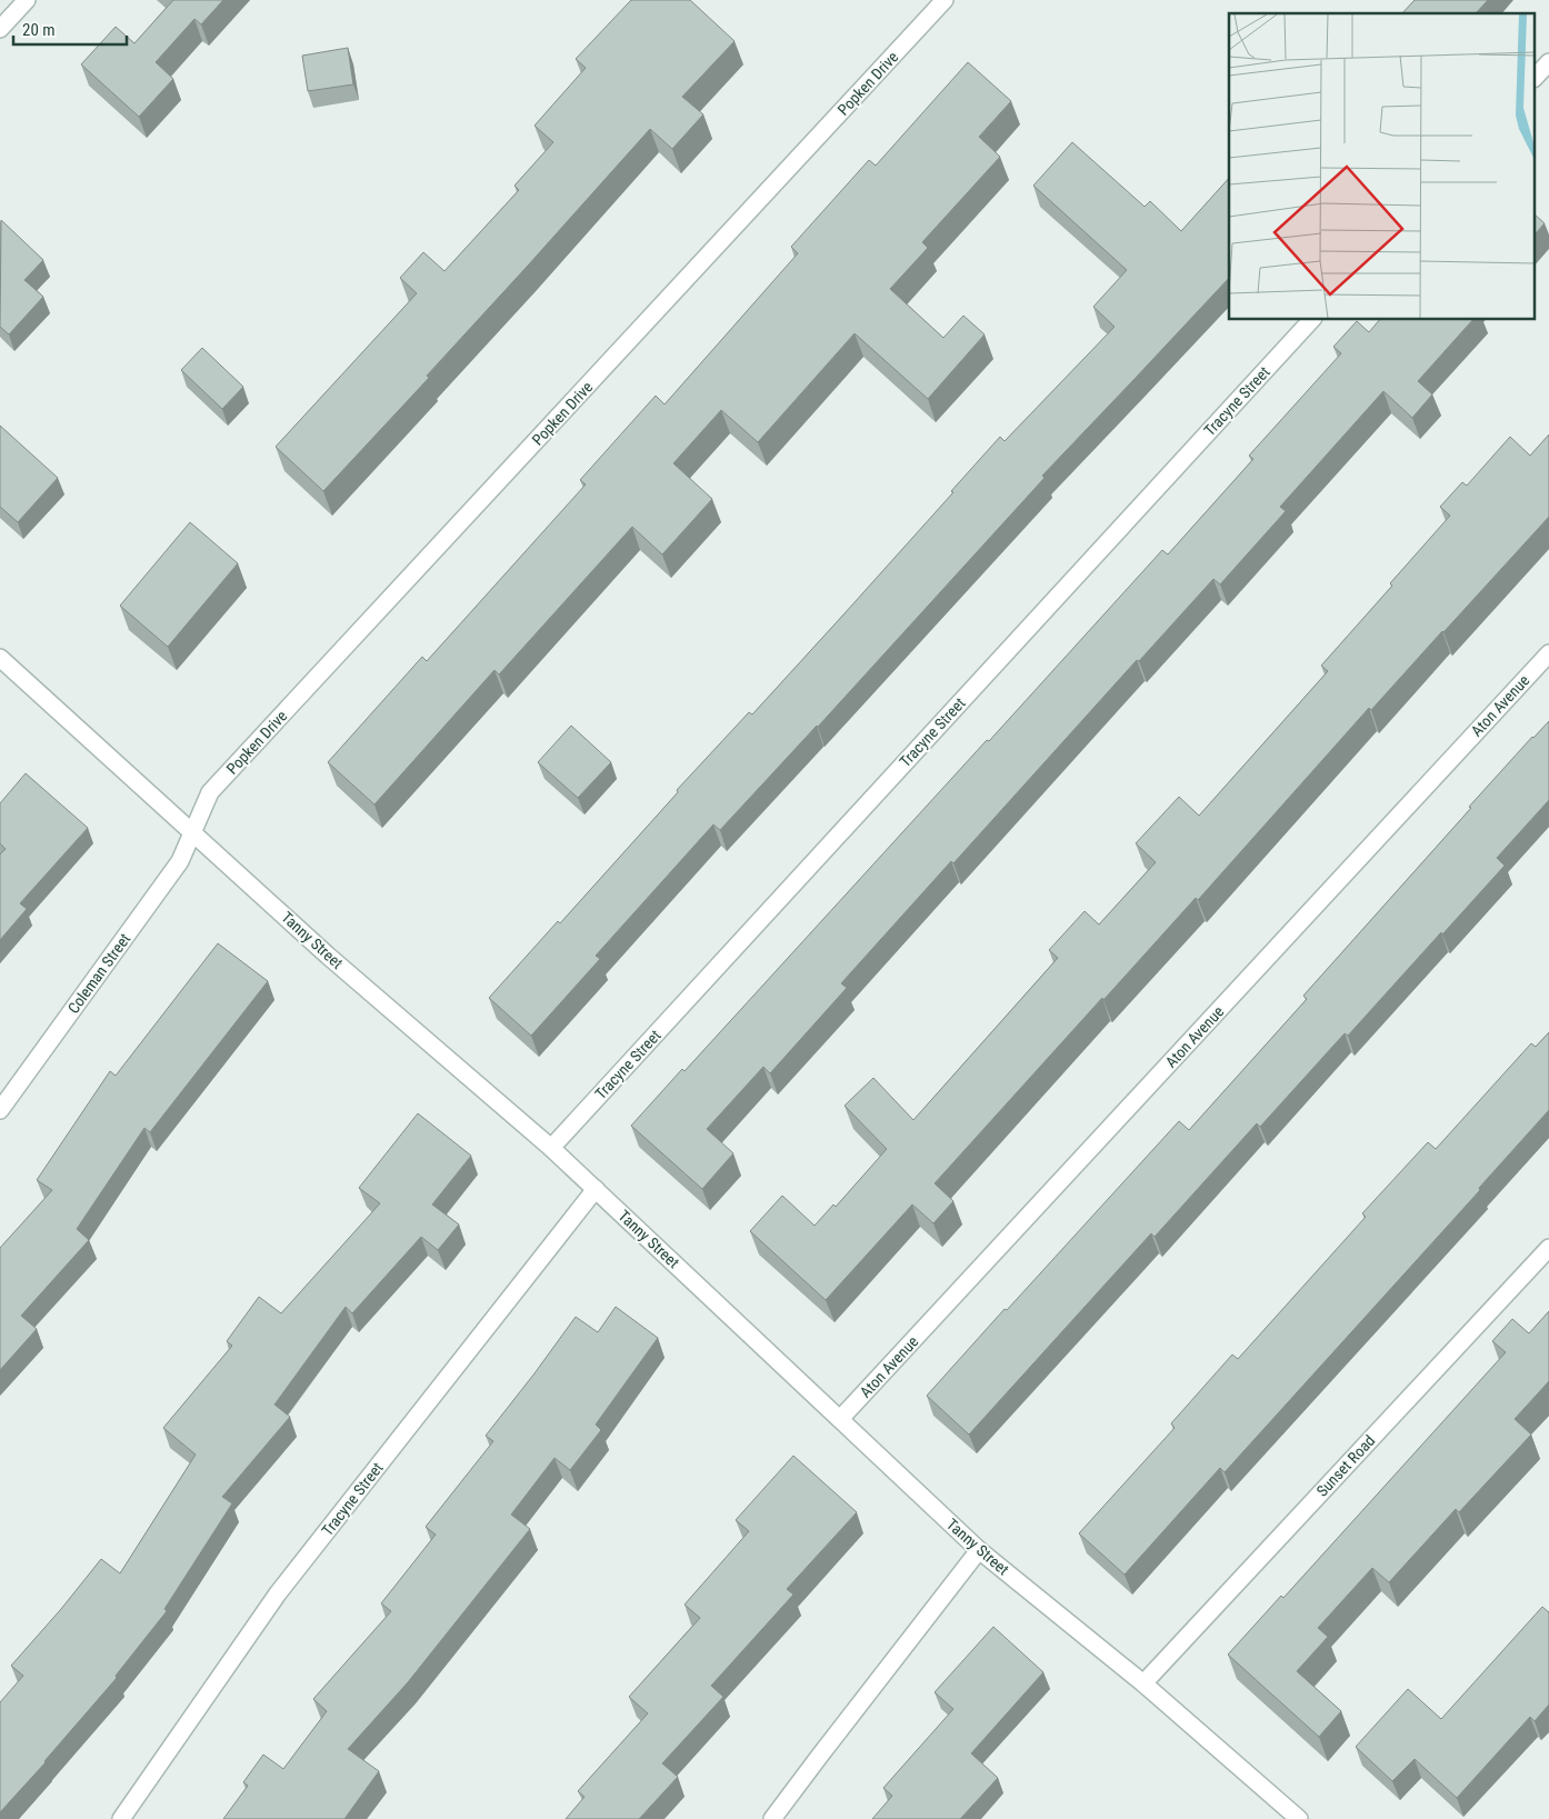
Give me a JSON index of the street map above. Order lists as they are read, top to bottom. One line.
{"streets":{"street":["Popken Drive","Tracyne Street","Aton Avenue","Tanny Street","Coleman Street","Sunset Road"]},"crossings":[["Popken Drive","Tanny Street"],["Popken Drive","Coleman Street"],["Tracyne Street","Tanny Street"],["Aton Avenue","Tanny Street"],["Tanny Street","Coleman Street"],["Tanny Street","Sunset Road"]],"scale_bar":"20 m"}
